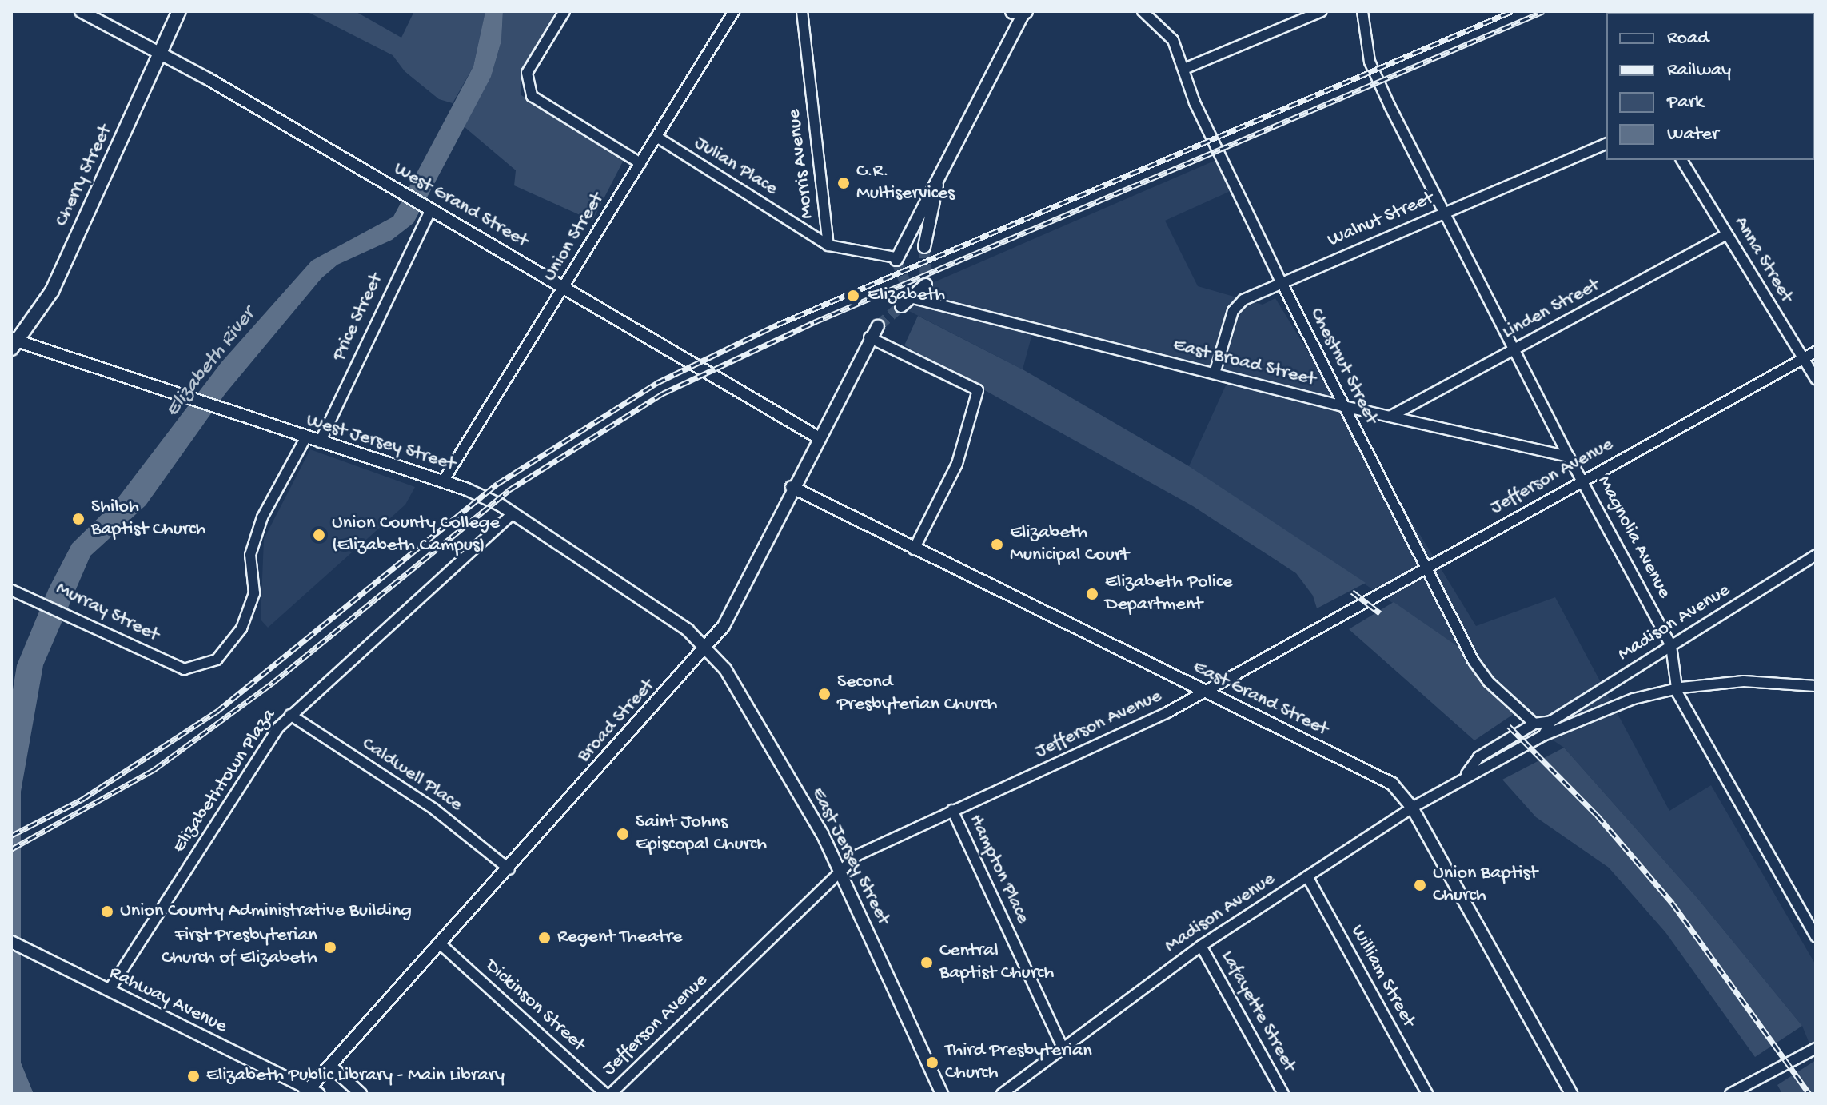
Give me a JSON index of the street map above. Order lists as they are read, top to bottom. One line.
{"streets":{"main road":["Cherry Street"],"street":["Morris Avenue","Julian Place","West Grand Street","Walnut Street","Union Street","Anna Street","Linden Street","Price Street","East Broad Street","Chestnut Street","West Jersey Street","Jefferson Avenue","Magnolia Avenue","Murray Street","Madison Avenue","East Grand Street","Broad Street","Caldwell Place","Elizabethtown Plaza","East Jersey Street","Hampton Place","William Street","Rahway Avenue","Dickinson Street","Lafayette Street"]},"crossings":[["Morris Avenue","Julian Place"],["Julian Place","Union Street"],["Cherry Street","West Grand Street"],["Cherry Street","West Jersey Street"],["West Grand Street","Union Street"],["West Grand Street","Price Street"],["West Grand Street","Broad Street"],["Walnut Street","East Broad Street"],["Walnut Street","Chestnut Street"],["Walnut Street","Magnolia Avenue"],["Union Street","West Jersey Street"],["Anna Street","Linden Street"],["Anna Street","Jefferson Avenue"],["Linden Street","East Broad Street"],["Linden Street","Magnolia Avenue"],["Price Street","West Jersey Street"],["East Broad Street","Chestnut Street"],["East Broad Street","Magnolia Avenue"],["Chestnut Street","Jefferson Avenue"],["Chestnut Street","Madison Avenue"],["West Jersey Street","Murray Street"],["West Jersey Street","Broad Street"],["West Jersey Street","Elizabethtown Plaza"],["West Jersey Street","East Jersey Street"],["Jefferson Avenue","Magnolia Avenue"],["Jefferson Avenue","East Grand Street"],["Jefferson Avenue","East Jersey Street"],["Jefferson Avenue","Hampton Place"],["Magnolia Avenue","Madison Avenue"],["Madison Avenue","East Grand Street"],["Madison Avenue","Hampton Place"],["Madison Avenue","William Street"],["Madison Avenue","Lafayette Street"],["East Grand Street","Broad Street"],["Broad Street","Caldwell Place"],["Broad Street","East Jersey Street"],["Broad Street","Rahway Avenue"],["Broad Street","Dickinson Street"],["Caldwell Place","Elizabethtown Plaza"],["Elizabethtown Plaza","Rahway Avenue"]],"water":["Elizabeth River"],"places":["C.R. Multiservices","Elizabeth","Shiloh Baptist Church","Union County College (Elizabeth Campus)","Elizabeth Municipal Court","Elizabeth Police Department","Second Presbyterian Church","Saint Johns Episcopal Church","Union Baptist Church","Union County Administrative Building","Regent Theatre","First Presbyterian Church of Elizabeth","Central Baptist Church","Third Presbyterian Church","Elizabeth Public Library - Main Library"],"legend":["Road","Railway","Park","Water"]}
